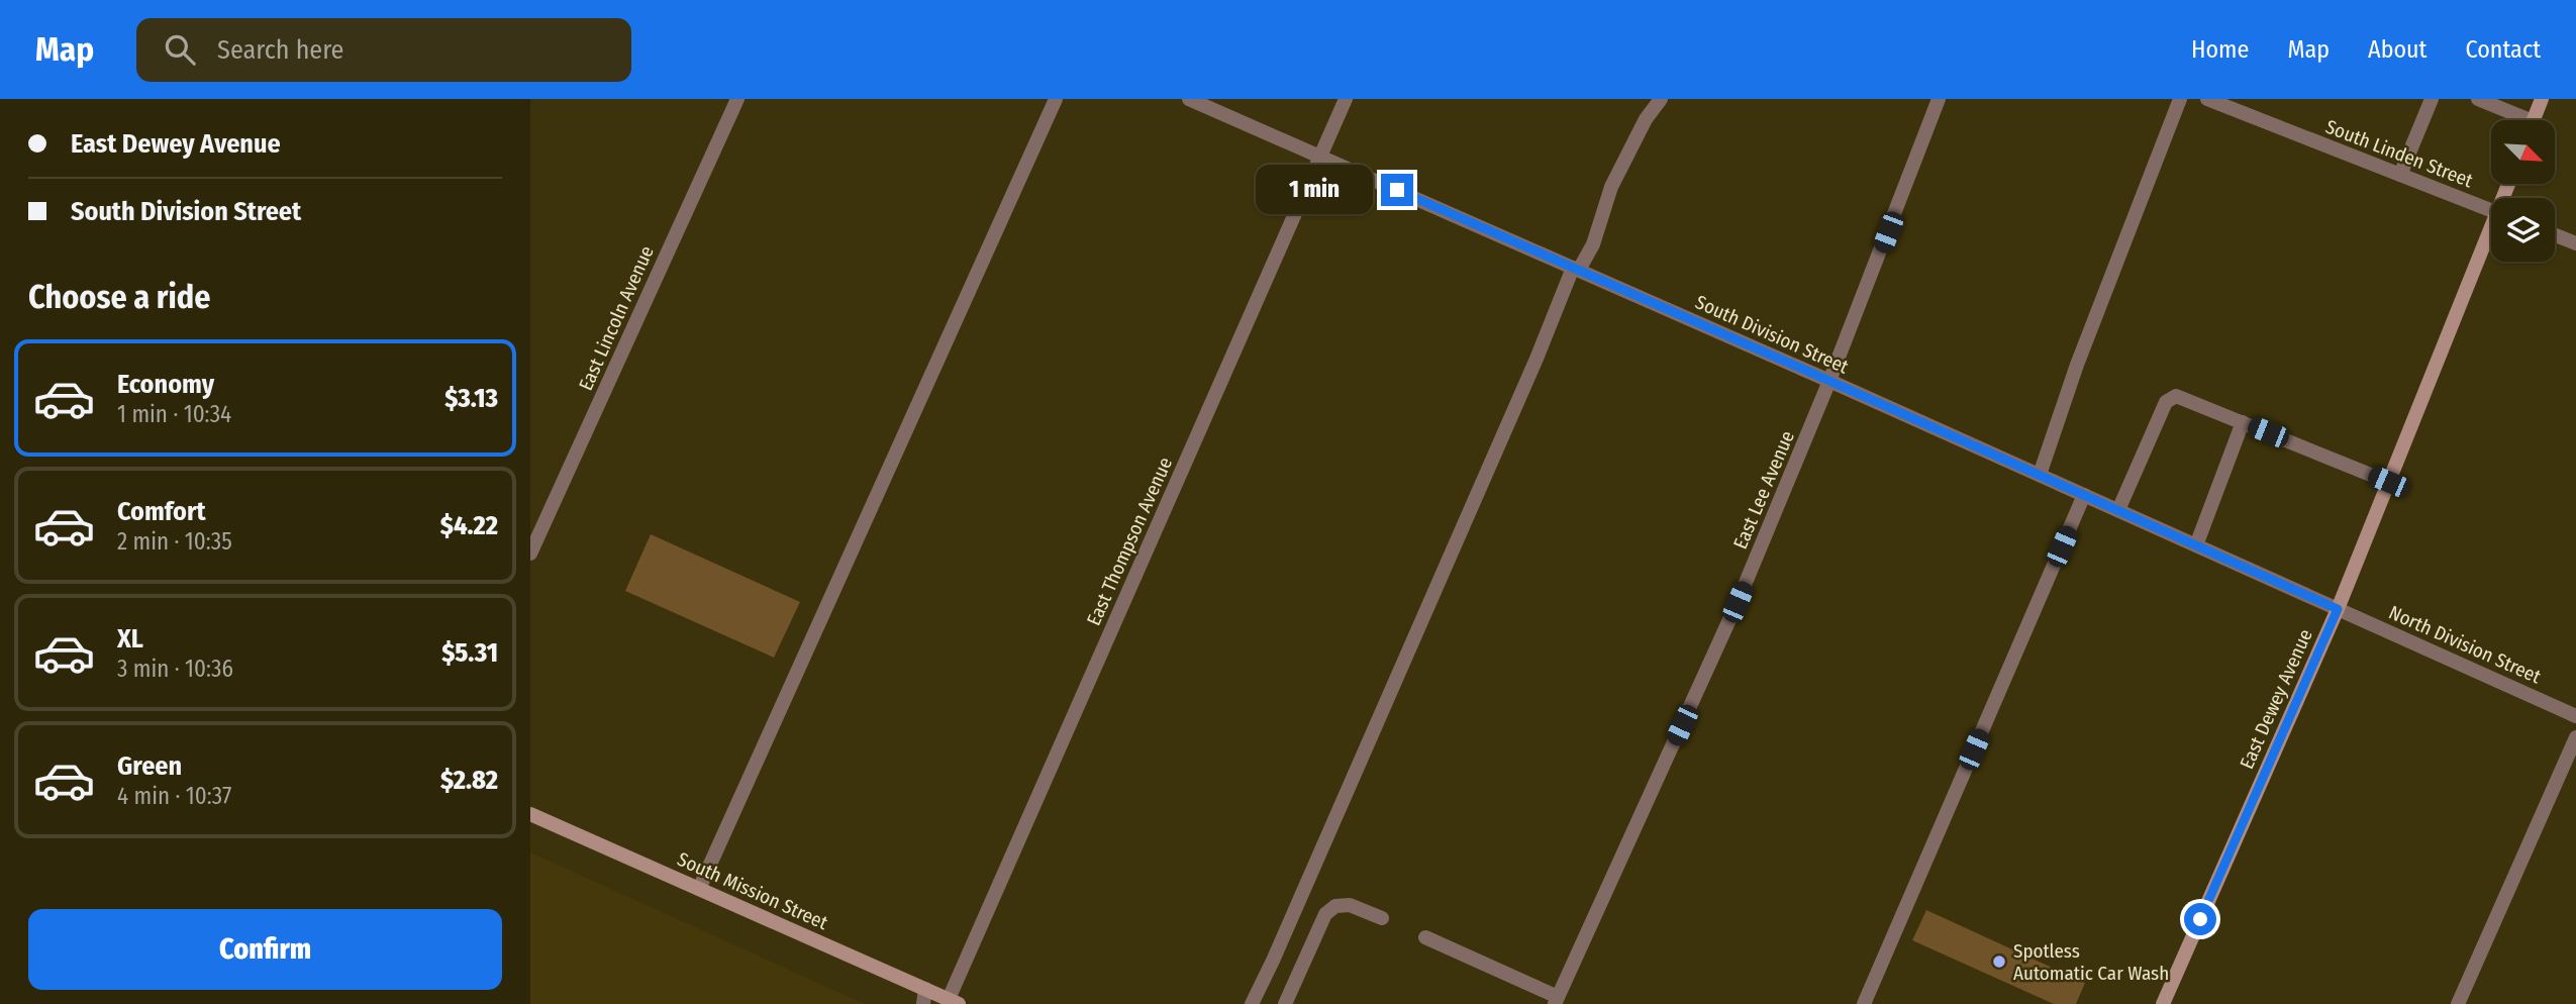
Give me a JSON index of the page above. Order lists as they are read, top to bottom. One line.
{"streets":{"main road":["East Dewey Avenue","South Mission Street"],"street":["South Linden Street","East Lincoln Avenue","South Division Street","East Lee Avenue","East Thompson Avenue","North Division Street"]},"crossings":[["South Division Street","East Lee Avenue"],["South Division Street","East Thompson Avenue"],["South Division Street","North Division Street"],["South Division Street","East Dewey Avenue"],["East Thompson Avenue","South Mission Street"],["North Division Street","East Dewey Avenue"]],"places":["Spotless Automatic Car Wash"],"north":"bottom right","page":{"header":"Map","search":"Search here","nav":["Home","Map","About","Contact"],"banner":["East Dewey Avenue","South Division Street"],"bubble":"1 min","heading":"Choose a ride","list":[{"name":"Economy","note":"1 min · 10:34","value":"$3.13"},{"name":"Comfort","note":"2 min · 10:35","value":"$4.22"},{"name":"XL","note":"3 min · 10:36","value":"$5.31"},{"name":"Green","note":"4 min · 10:37","value":"$2.82"}],"buttons":"Confirm"}}
